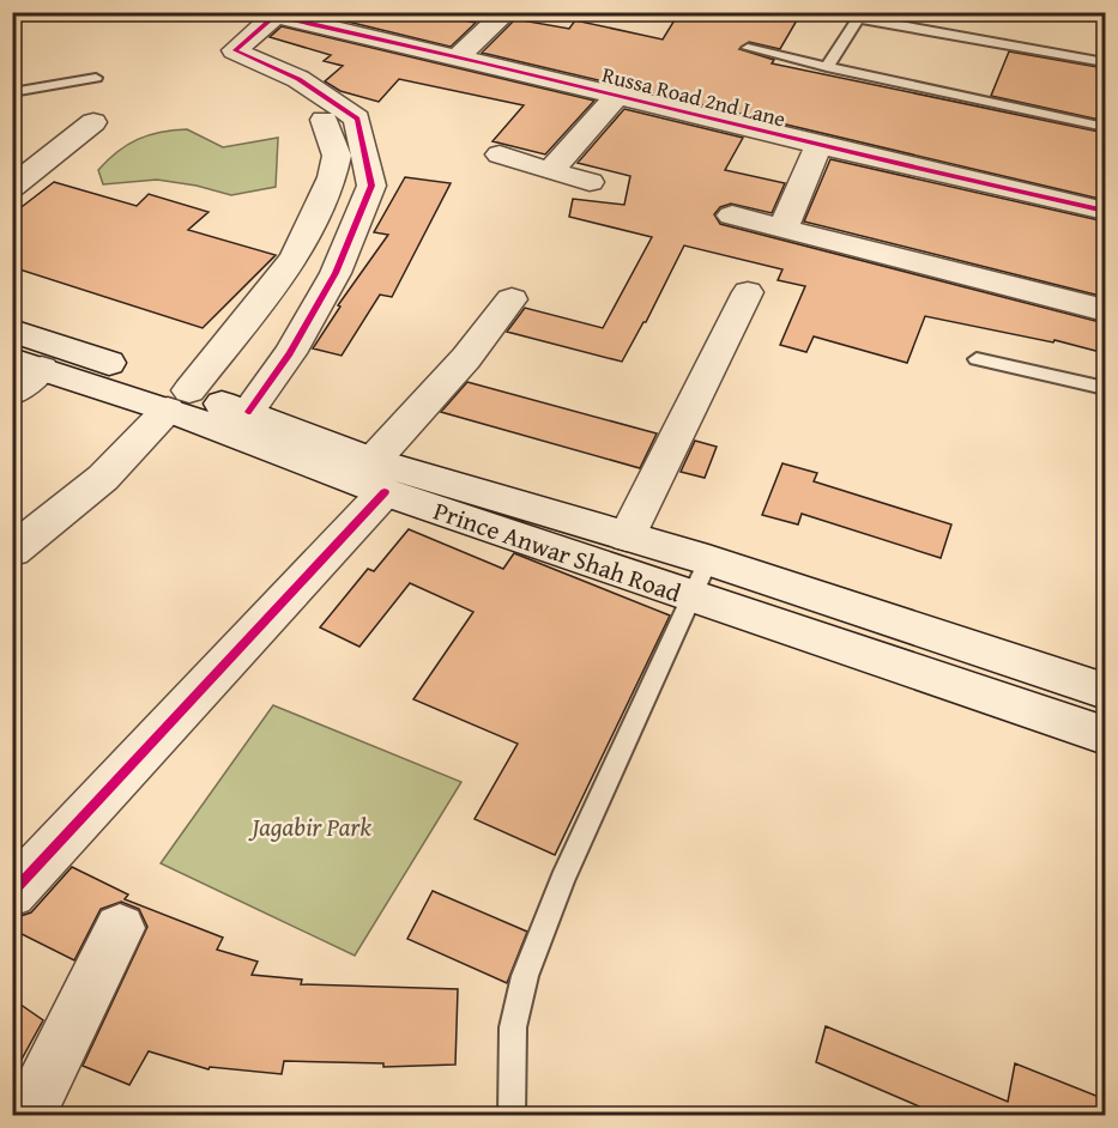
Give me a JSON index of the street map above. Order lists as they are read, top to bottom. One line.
{"streets":{"street":["Russa Road 2nd Lane","Prince Anwar Shah Road"]},"parks":["Jagabir Park"]}
